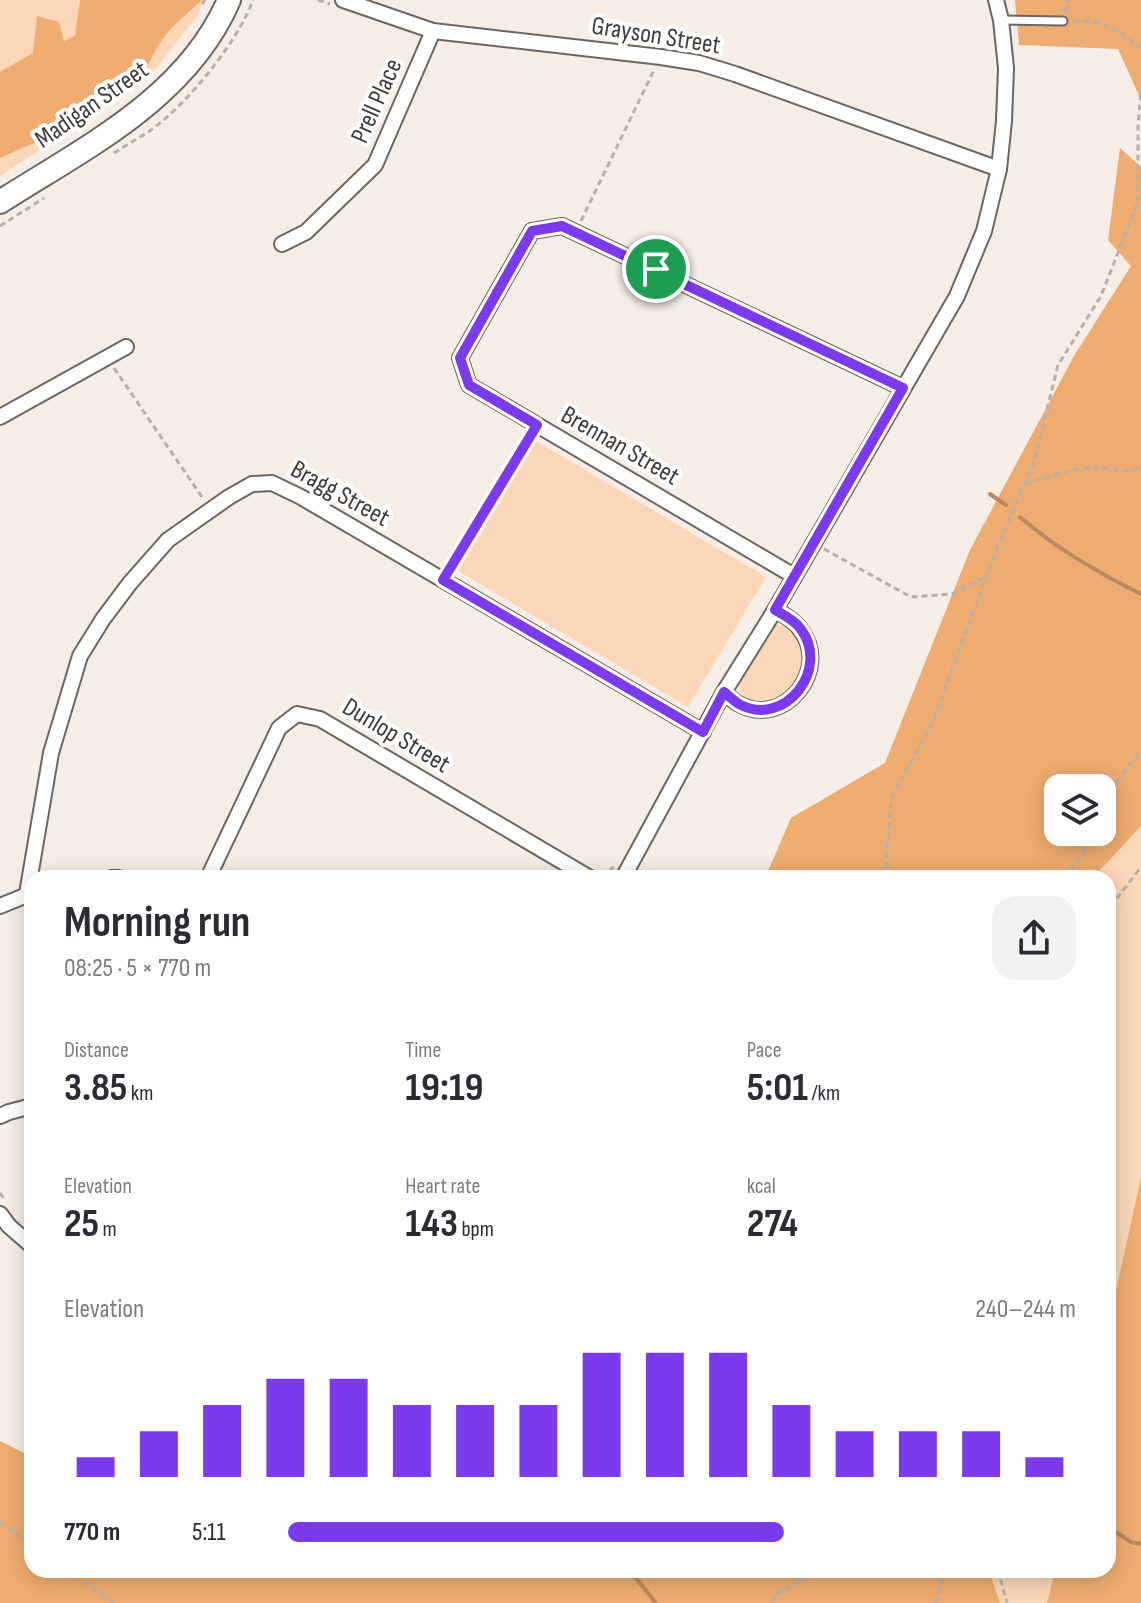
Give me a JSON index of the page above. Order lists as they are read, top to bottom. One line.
{"streets":{"street":["Grayson Street","Prell Place","Madigan Street","Brennan Street","Bragg Street","Dunlop Street"]},"crossings":[["Grayson Street","Prell Place"]],"page":{"heading":["Morning run","08:25 · 5 × 770 m"],"stats":[["Distance","3.85 km"],["Time","19:19"],["Pace","5:01 /km"],["Elevation","25 m"],["Heart rate","143 bpm"],["kcal","274"]],"chart":["Elevation","240–244 m"],"list":[{"name":"770 m","note":"5:11"}]}}
